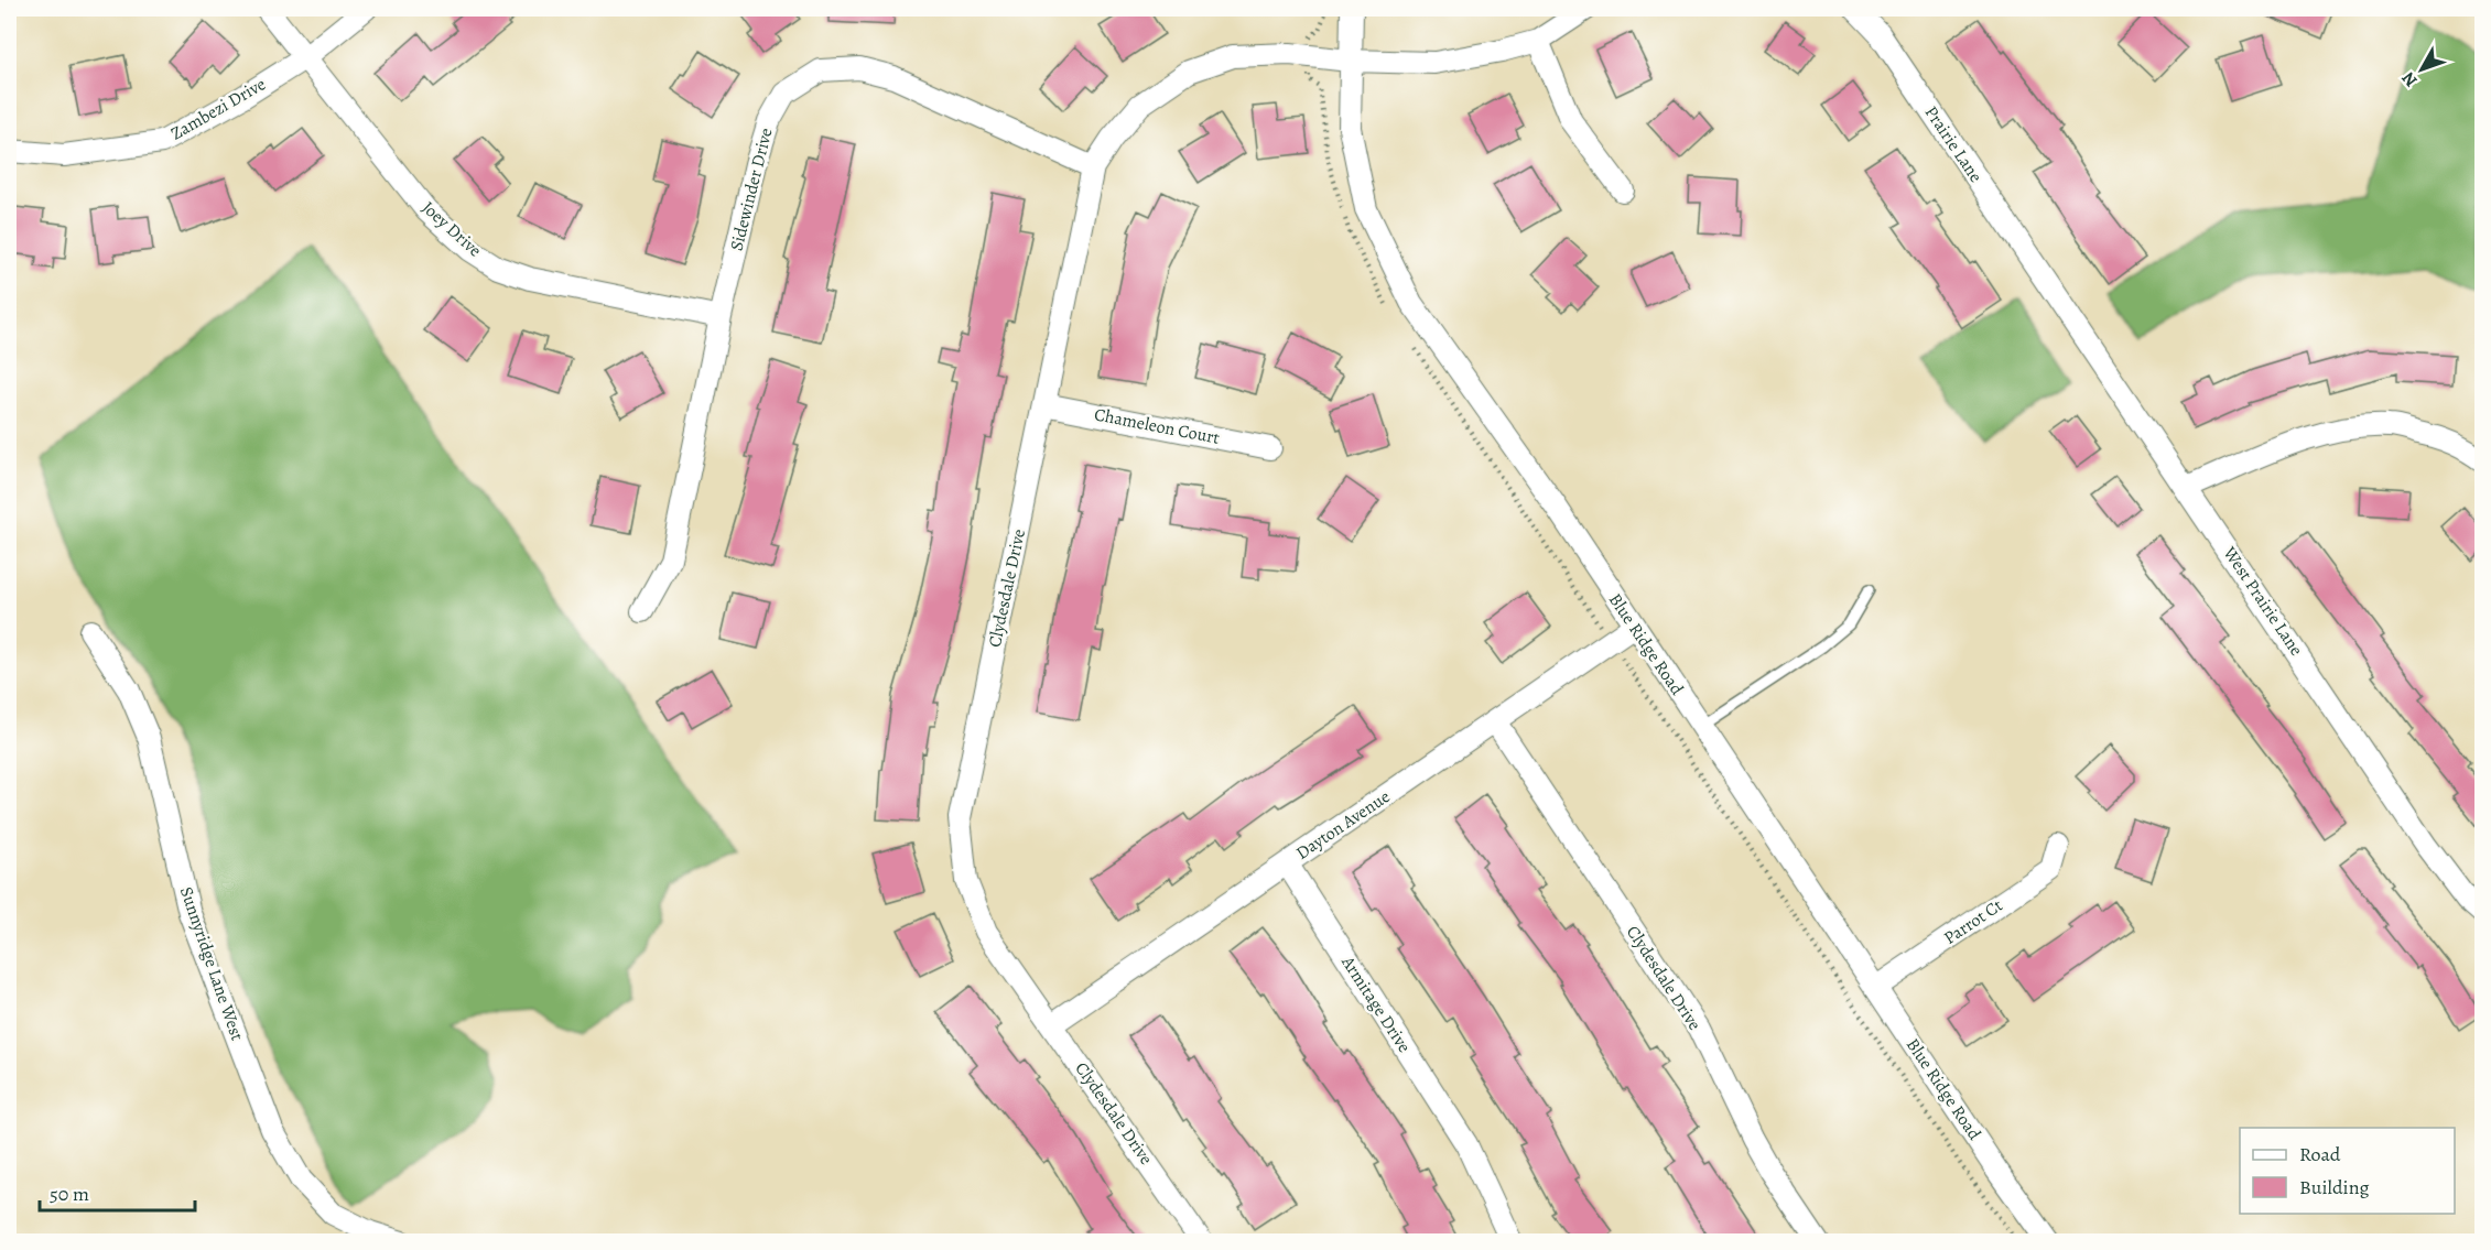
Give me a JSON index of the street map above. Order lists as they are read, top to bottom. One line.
{"streets":{"street":["Zambezi Drive","Prairie Lane","Sidewinder Drive","Joey Drive","Chameleon Court","Clydesdale Drive","West Prairie Lane","Blue Ridge Road","Dayton Avenue","Parrot Ct","Sunnyridge Lane West","Armitage Drive"]},"crossings":[["Zambezi Drive","Joey Drive"],["Prairie Lane","West Prairie Lane"],["Sidewinder Drive","Joey Drive"],["Sidewinder Drive","Clydesdale Drive"],["Chameleon Court","Clydesdale Drive"],["Clydesdale Drive","Blue Ridge Road"],["Clydesdale Drive","Dayton Avenue"],["Blue Ridge Road","Dayton Avenue"],["Blue Ridge Road","Parrot Ct"],["Dayton Avenue","Armitage Drive"]],"legend":["Road","Building"],"scale_bar":"50 m","north":"bottom left"}
